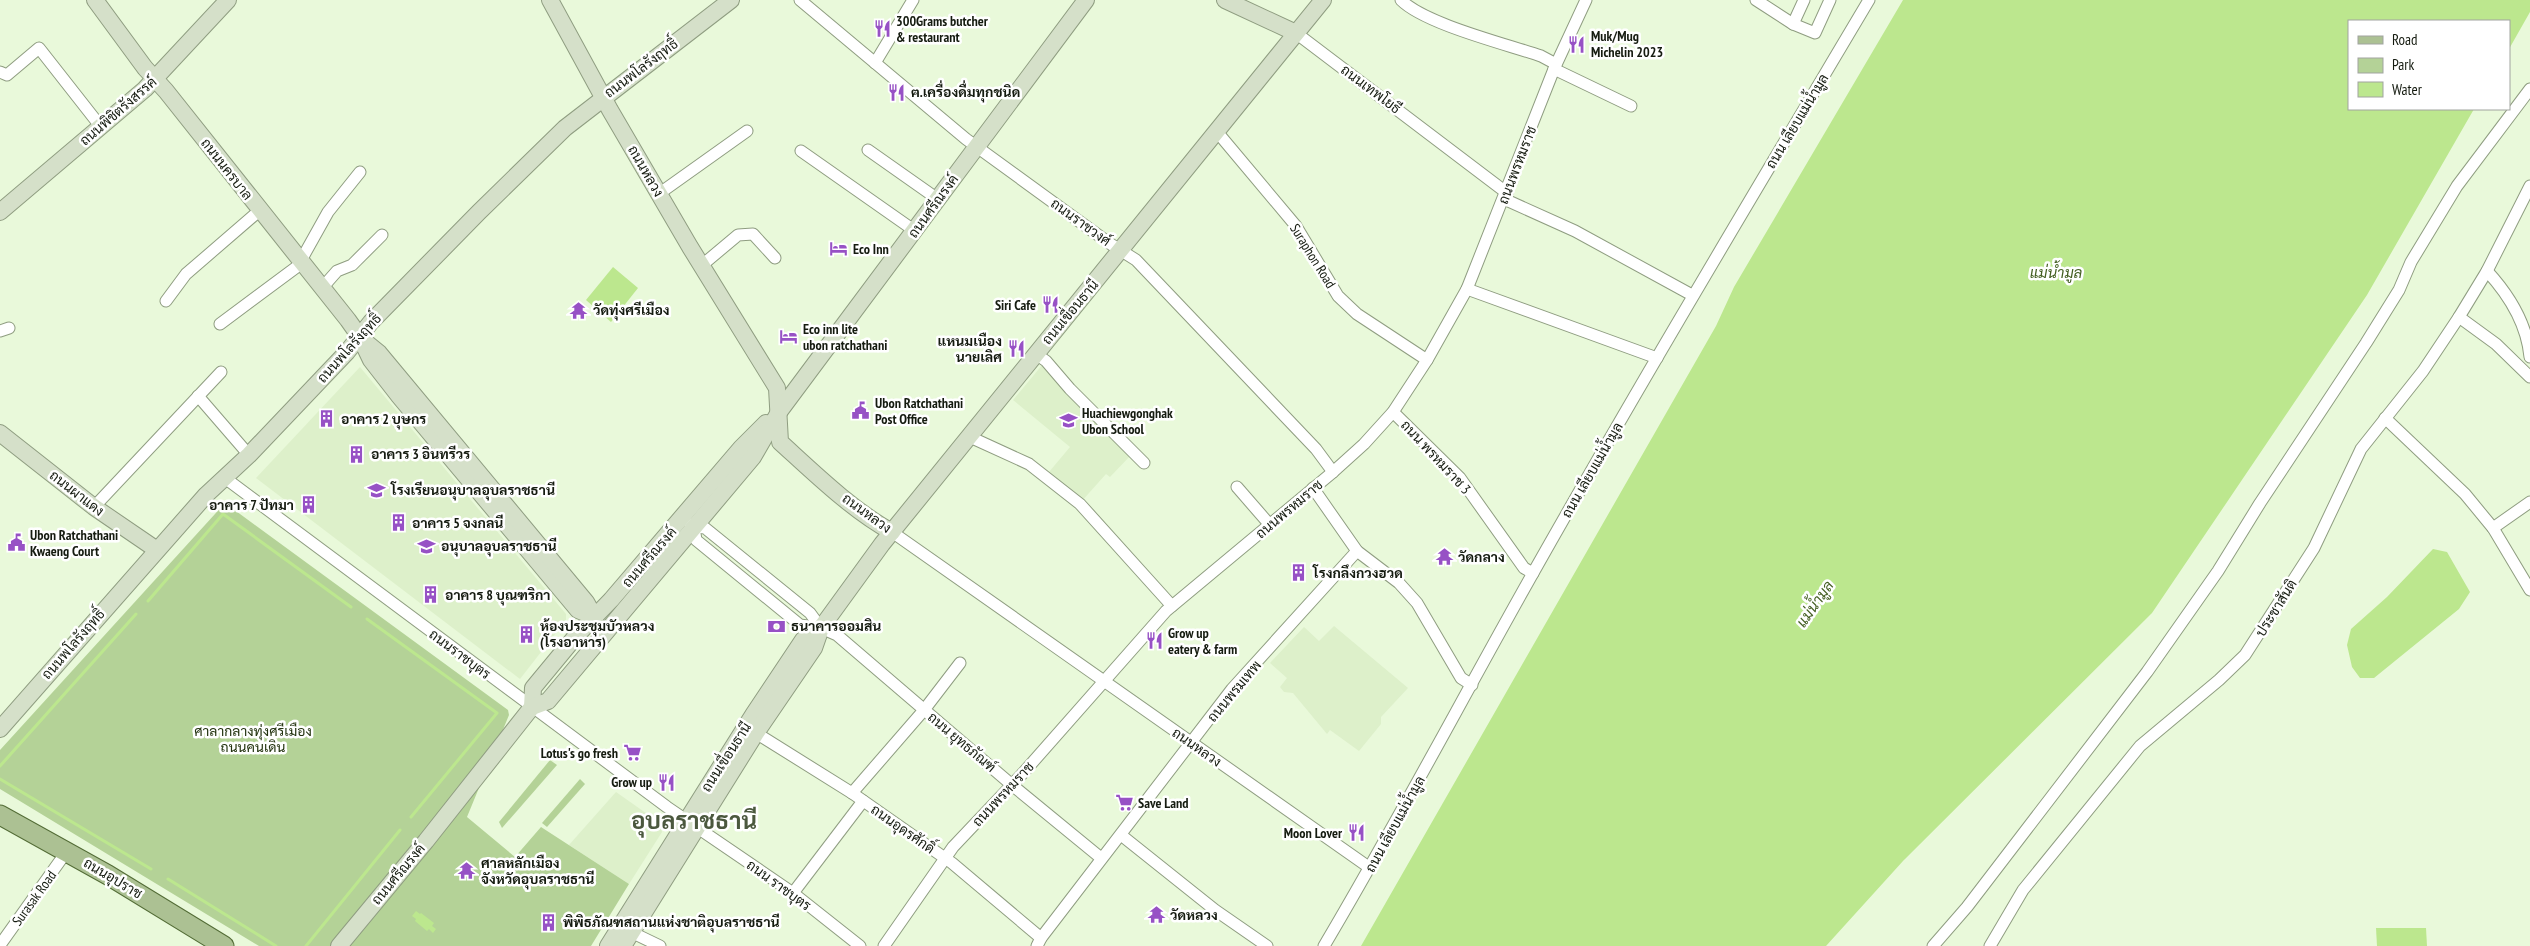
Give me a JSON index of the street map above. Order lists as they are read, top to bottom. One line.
{"streets":{"main road":["ถนนอุปราช"],"street":["ถนนพโลรังฤทธิ์","ถนนเทพโยธี","ถนนพิชิตรังสรรค์","ถนน เลียบแม่น้ำมูล","ถนนพรหมราช","ถนนนครบาล","ถนนหลวง","ถนนศรีณรงค์","ถนนราชวงศ์","Suraphon Road","ถนนเขื่อนธานี","ถนน พรหมราช 3","ถนนผาแดง","ประชาสันติ","ถนนราชบุตร","ถนนพรมเทพ","ถนน ยุทธภัณฑ์","ถนนอุดรศักดิ์","ถนน ราชบุตร","Surasak Road"]},"crossings":[["ถนนพโลรังฤทธิ์","ถนนนครบาล"],["ถนนพโลรังฤทธิ์","ถนนหลวง"],["ถนนพโลรังฤทธิ์","ถนนผาแดง"],["ถนนพโลรังฤทธิ์","ถนนราชบุตร"],["ถนนเทพโยธี","ถนน เลียบแม่น้ำมูล"],["ถนนเทพโยธี","ถนนพรหมราช"],["ถนนเทพโยธี","ถนนเขื่อนธานี"],["ถนนพิชิตรังสรรค์","ถนนนครบาล"],["ถนน เลียบแม่น้ำมูล","ถนนหลวง"],["ถนน เลียบแม่น้ำมูล","ถนน พรหมราช 3"],["ถนนพรหมราช","ถนนหลวง"],["ถนนพรหมราช","ถนนราชวงศ์"],["ถนนพรหมราช","Suraphon Road"],["ถนนพรหมราช","ถนน พรหมราช 3"],["ถนนพรหมราช","ถนน ยุทธภัณฑ์"],["ถนนพรหมราช","ถนนอุดรศักดิ์"],["ถนนนครบาล","ถนนศรีณรงค์"],["ถนนหลวง","ถนนศรีณรงค์"],["ถนนหลวง","ถนนเขื่อนธานี"],["ถนนหลวง","ถนนพรมเทพ"],["ถนนศรีณรงค์","ถนนราชวงศ์"],["ถนนศรีณรงค์","ถนนราชบุตร"],["ถนนราชวงศ์","ถนนเขื่อนธานี"],["Suraphon Road","ถนนเขื่อนธานี"],["ถนนเขื่อนธานี","ถนนราชบุตร"],["ถนนเขื่อนธานี","ถนน ยุทธภัณฑ์"],["ถนนเขื่อนธานี","ถนนอุดรศักดิ์"],["ถนนเขื่อนธานี","ถนน ราชบุตร"],["ถนนราชบุตร","ถนน ราชบุตร"],["ถนนพรมเทพ","ถนน ยุทธภัณฑ์"],["ถนนพรมเทพ","ถนนอุดรศักดิ์"],["ถนนอุปราช","Surasak Road"]],"districts":["อุบลราชธานี"],"water":["แม่น้ำมูล"],"parks":["ศาลากลางทุ่งศรีเมือง ถนนคนเดิน"],"places":{"restaurant":["300Grams butcher & restaurant","Muk/Mug Michelin 2023","ฅ.เครื่องดื่มทุกชนิด","Siri Cafe","แหนมเนือง นายเลิศ","Grow up eatery & farm","Grow up","Moon Lover"],"hotel":["Eco Inn","Eco inn lite ubon ratchathani"],"temple":["วัดทุ่งศรีเมือง","วัดกลาง","ศาลหลักเมือง จังหวัดอุบลราชธานี","วัดหลวง"],"public building":["Ubon Ratchathani Post Office","Ubon Ratchathani Kwaeng Court"],"building":["อาคาร 2 บุษกร","อาคาร 3 อินทรีวร","อาคาร 7 ปัทมา","อาคาร 5 จงกลนี","โรงกลึงกวงฮวด","อาคาร 8 บุณฑริกา","ห้องประชุมบัวหลวง (โรงอาหาร)","พิพิธภัณฑสถานแห่งชาติอุบลราชธานี"],"school or university":["Huachiewgonghak Ubon School","โรงเรียนอนุบาลอุบลราชธานี","อนุบาลอุบลราชธานี"],"bank":["ธนาคารออมสิน"],"supermarket":["Lotus's go fresh","Save Land"]},"legend":["Road","Park","Water"]}
